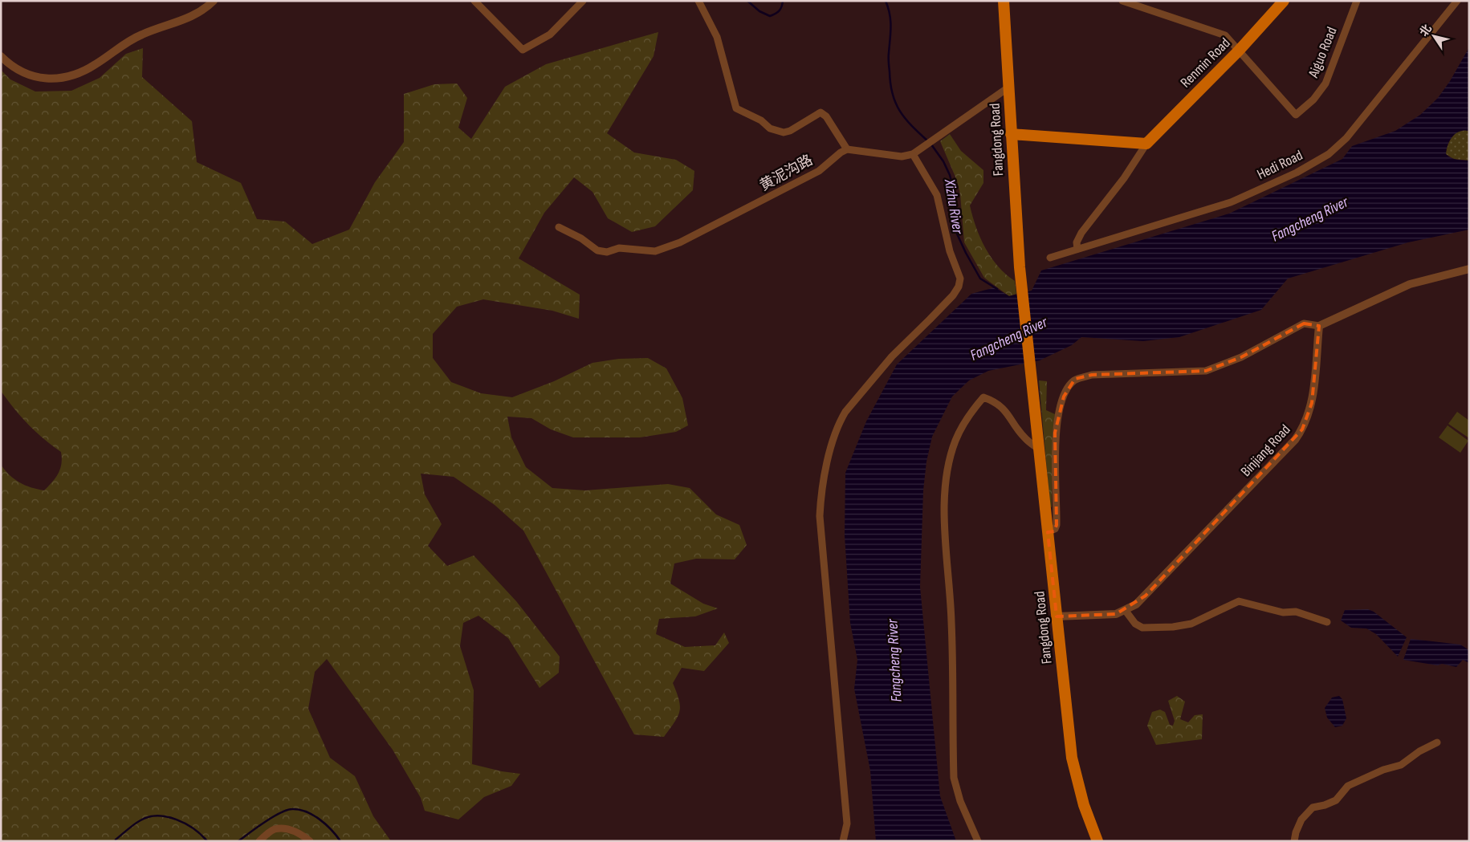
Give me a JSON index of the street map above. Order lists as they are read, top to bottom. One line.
{"streets":{"main road":["Renmin Road","Fangdong Road"],"street":["Aiguo Road","Hedi Road","黄泥沟路","Binjiang Road"]},"crossings":[["Aiguo Road","Renmin Road"],["Renmin Road","Hedi Road"],["Fangdong Road","Binjiang Road"]],"water":["Xizhu River","Fangcheng River"],"north":"top left"}
